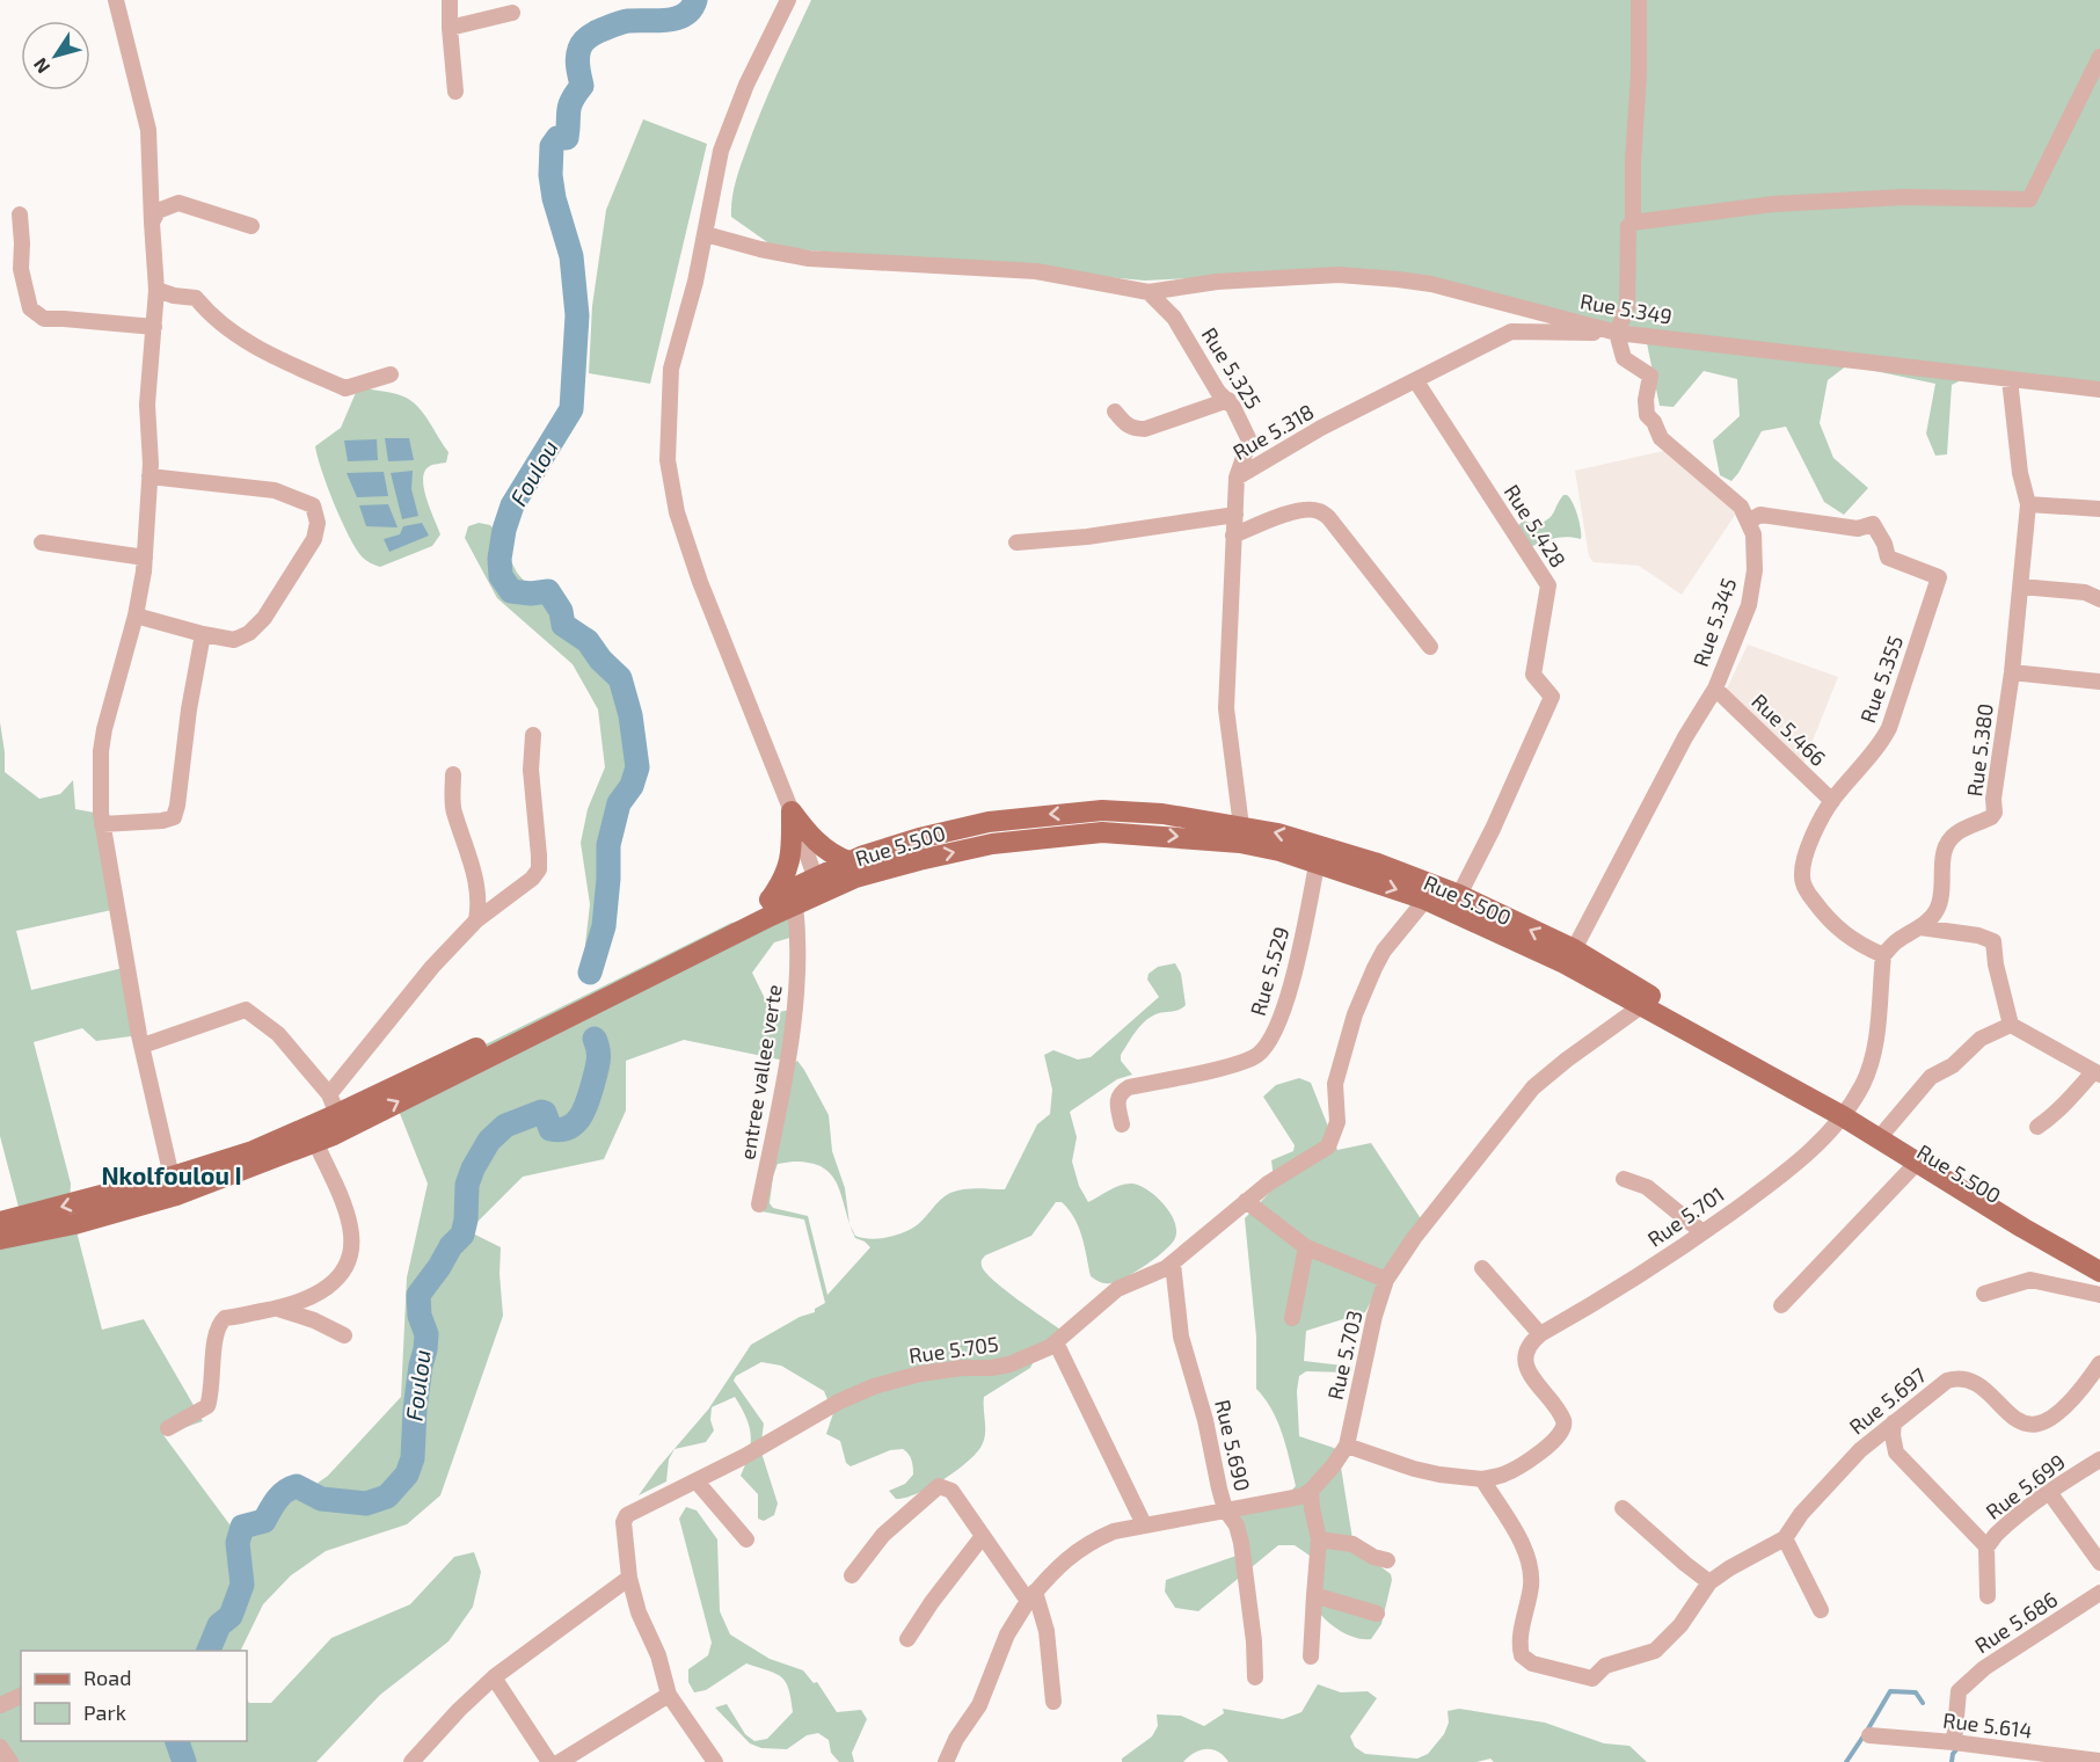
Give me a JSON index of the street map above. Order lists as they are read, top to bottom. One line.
{"streets":{"main road":["Rue 5.500"],"street":["Rue 5.349","Rue 5.325","Rue 5.318","Rue 5.428","Rue 5.345","Rue 5.355","Rue 5.466","Rue 5.380","Rue 5.529","entree vallee verte","Rue 5.701","Rue 5.705","Rue 5.703","Rue 5.697","Rue 5.690","Rue 5.699","Rue 5.686","Rue 5.614"]},"crossings":[["Rue 5.349","Rue 5.325"],["Rue 5.349","Rue 5.318"],["Rue 5.349","Rue 5.345"],["Rue 5.349","Rue 5.380"],["Rue 5.325","Rue 5.318"],["Rue 5.318","Rue 5.428"],["Rue 5.318","Rue 5.345"],["Rue 5.318","Rue 5.500"],["Rue 5.428","Rue 5.500"],["Rue 5.345","Rue 5.355"],["Rue 5.345","Rue 5.466"],["Rue 5.345","Rue 5.500"],["Rue 5.355","Rue 5.466"],["Rue 5.355","Rue 5.380"],["Rue 5.500","Rue 5.529"],["Rue 5.500","entree vallee verte"],["Rue 5.500","Rue 5.701"],["Rue 5.500","Rue 5.705"],["Rue 5.500","Rue 5.703"],["Rue 5.705","Rue 5.690"],["Rue 5.686","Rue 5.614"]],"districts":["Nkolfoulou I"],"water":["Foulou"],"legend":["Road","Park"],"north":"bottom left"}
